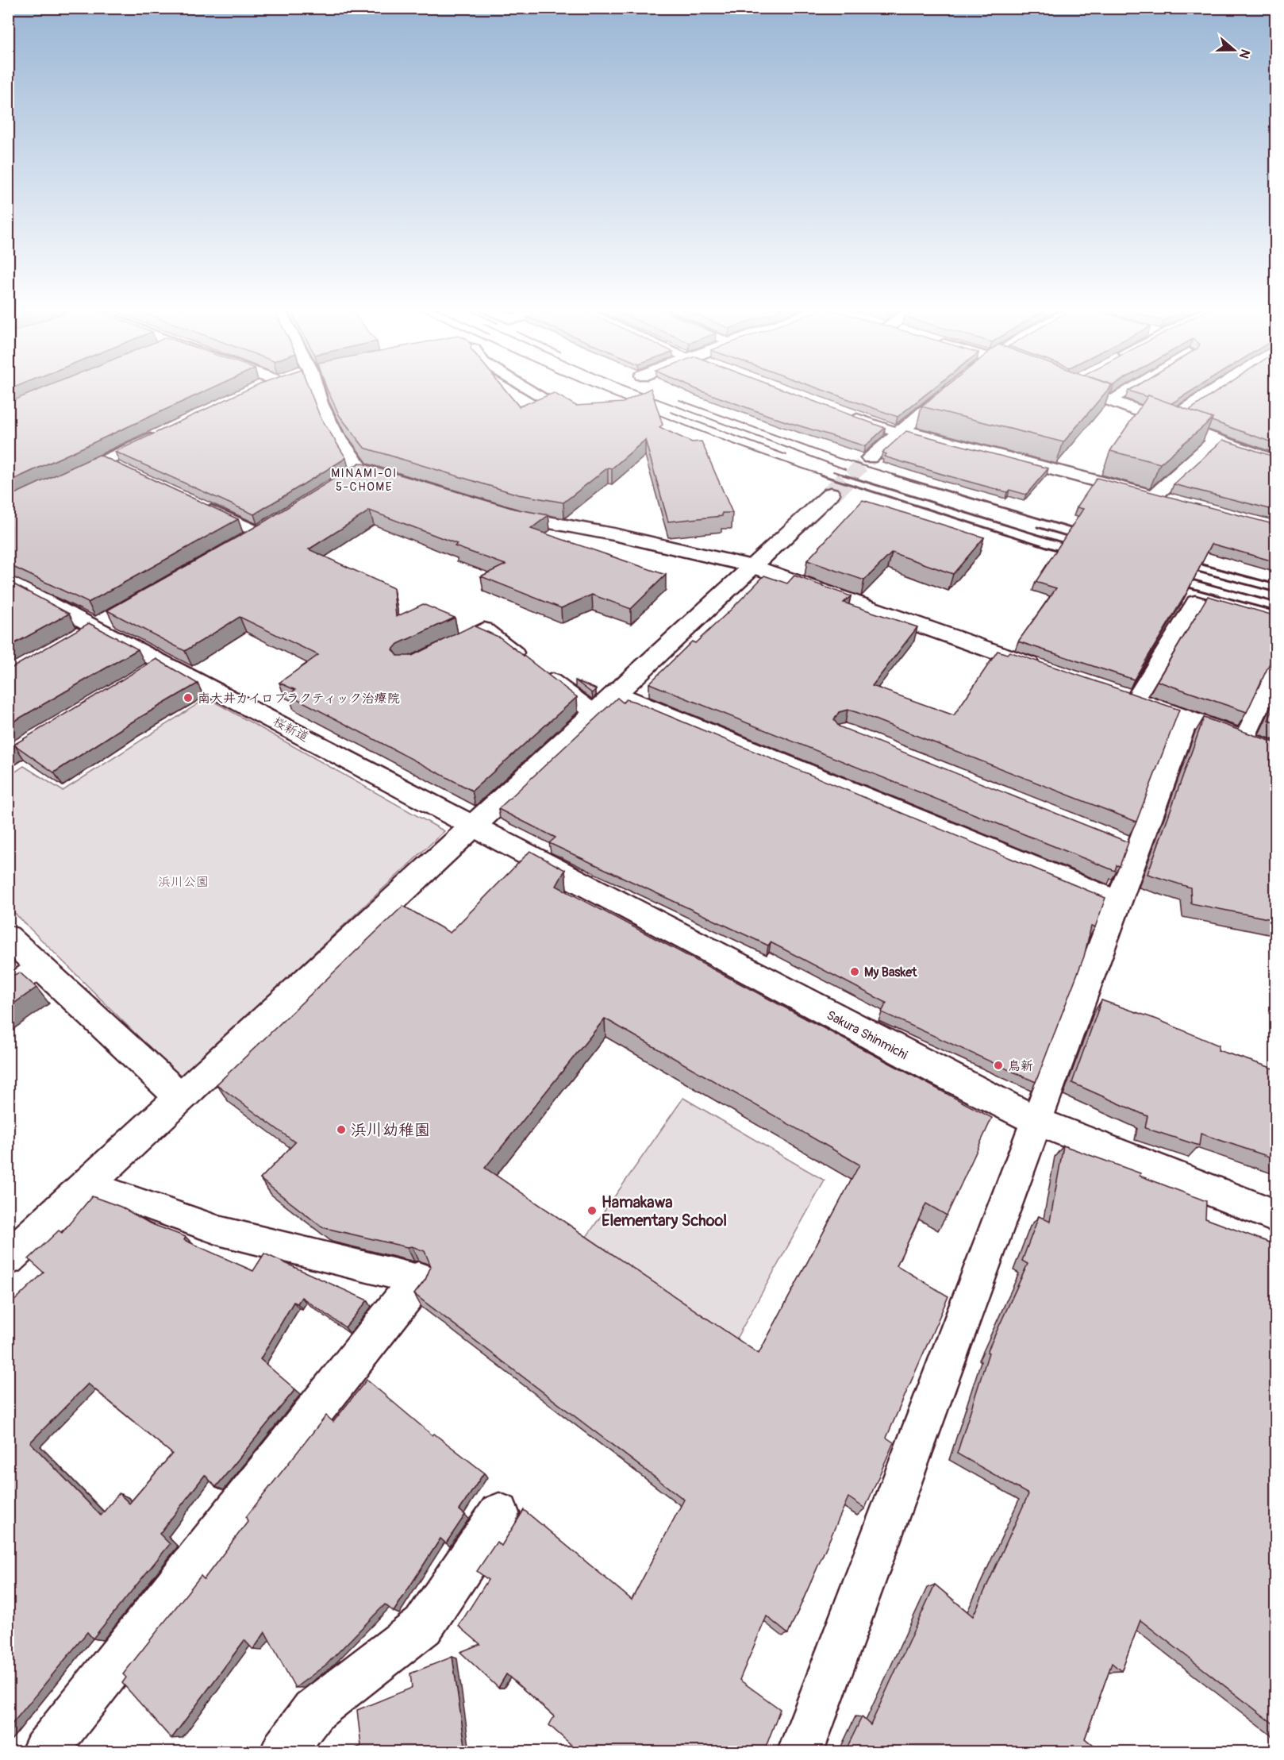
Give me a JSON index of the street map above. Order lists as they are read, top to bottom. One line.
{"streets":{"street":["桜新道","Sakura Shinmichi"]},"crossings":[["桜新道","Sakura Shinmichi"]],"districts":["MINAMI-OI 5-CHOME"],"parks":["浜川公園"],"places":["南大井カイロプラクティック治療院","My Basket","鳥新","浜川幼稚園","Hamakawa Elementary School"],"north":"right"}
